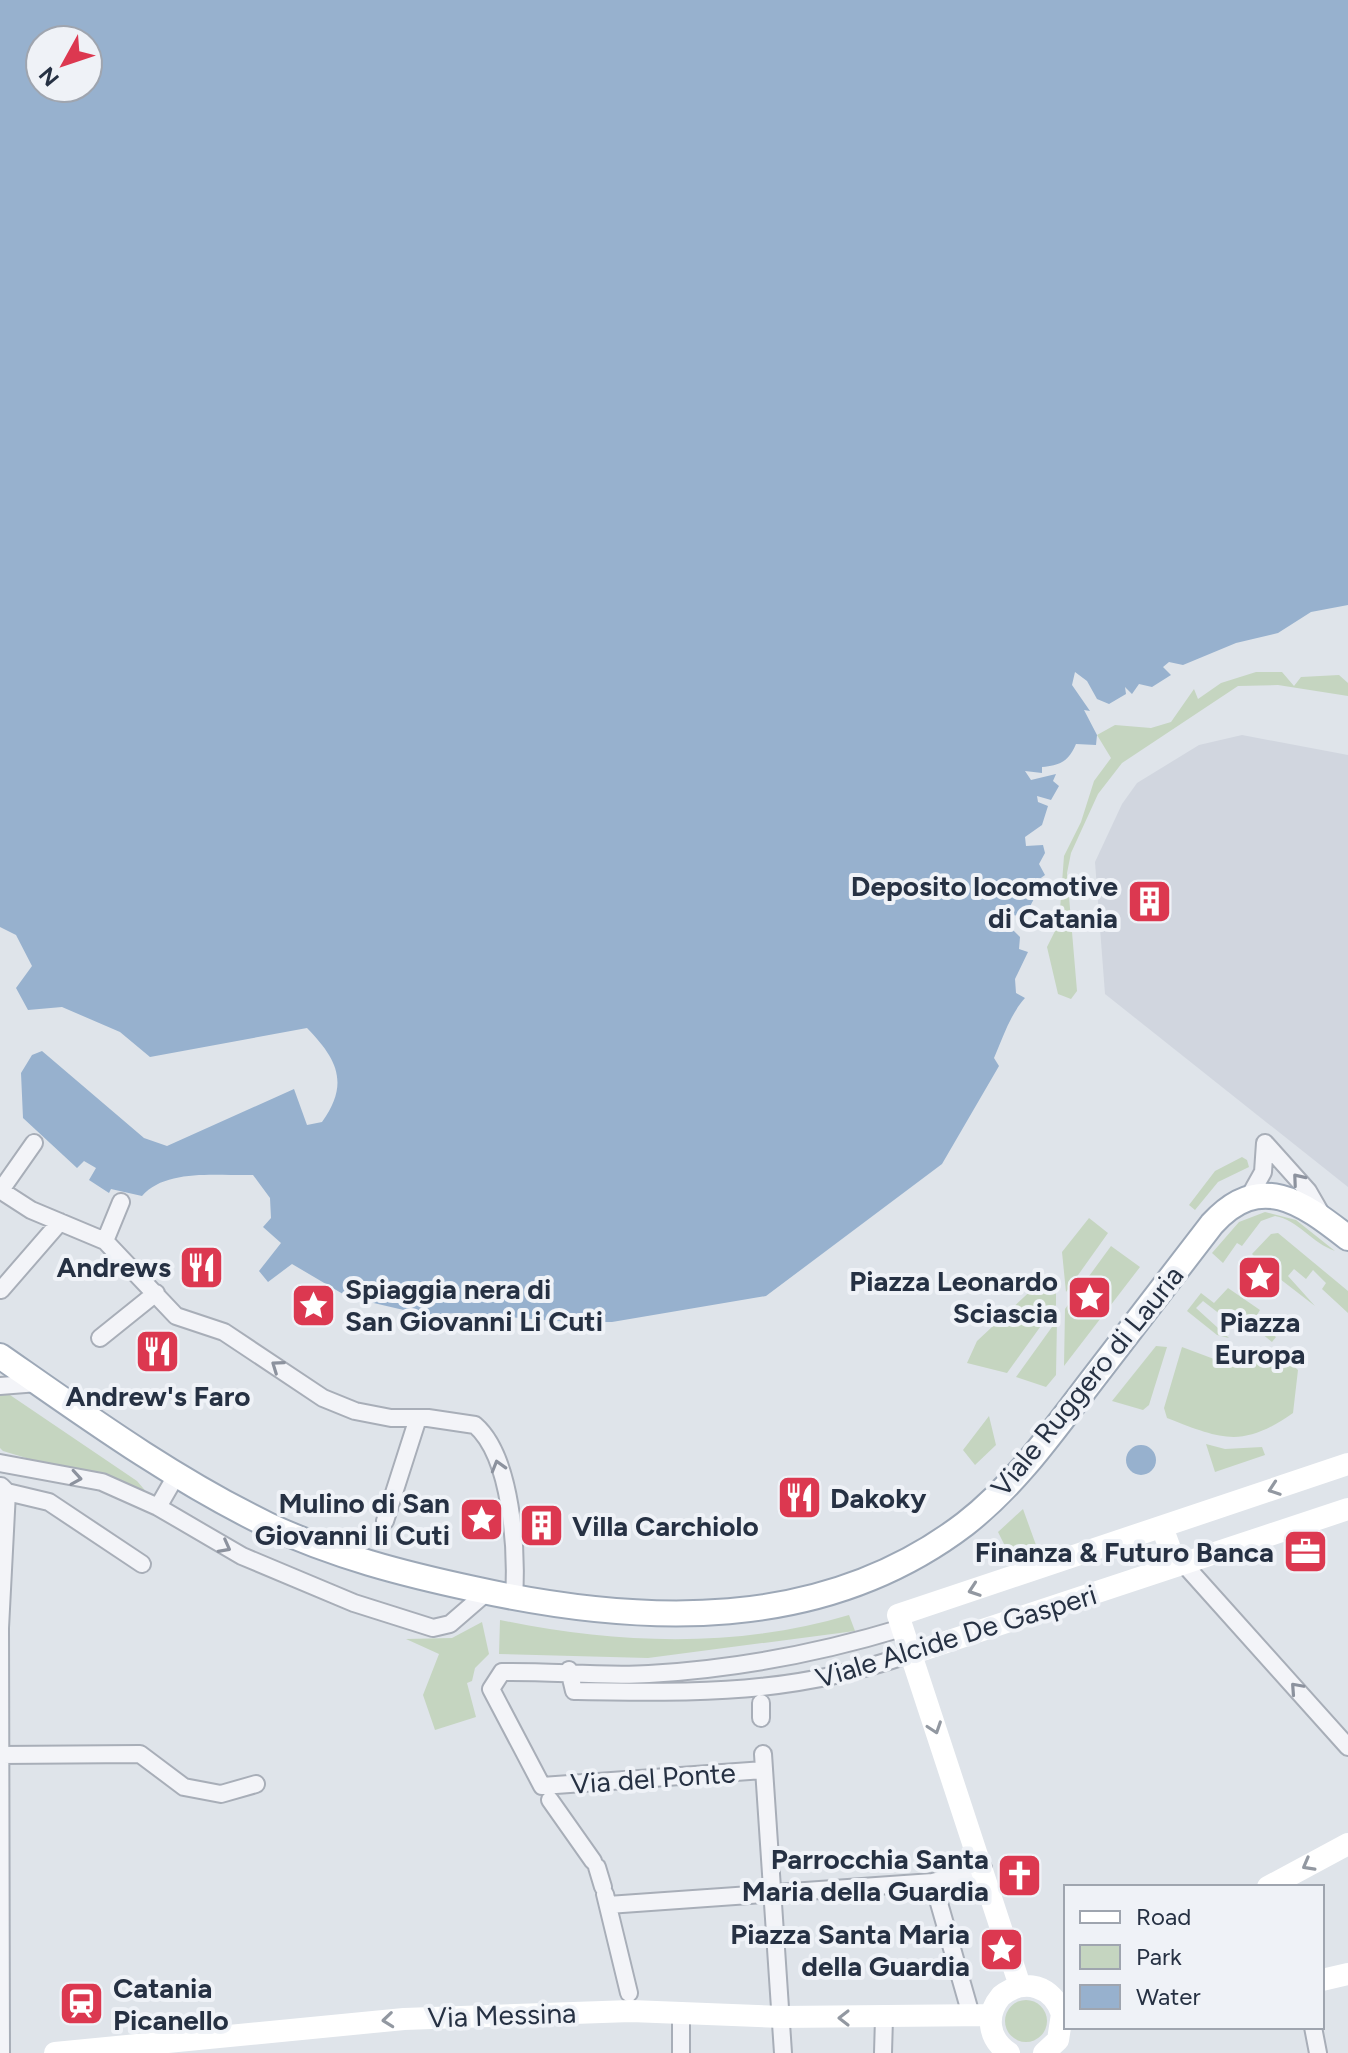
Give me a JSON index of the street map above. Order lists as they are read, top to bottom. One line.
{"streets":{"main road":["Viale Ruggero di Lauria","Viale Alcide De Gasperi","Via Messina"],"street":["Via del Ponte"]},"crossings":[["Viale Alcide De Gasperi","Via del Ponte"]],"one_way":["Via Messina"],"places":{"building":["Deposito locomotive di Catania","Villa Carchiolo"],"restaurant":["Andrews","Andrew's Faro","Dakoky"],"place":["Piazza Europa","Piazza Leonardo Sciascia","Spiaggia nera di San Giovanni Li Cuti","Mulino di San Giovanni li Cuti","Piazza Santa Maria della Guardia"],"office":["Finanza & Futuro Banca"],"church":["Parrocchia Santa Maria della Guardia"],"station":["Catania Picanello"]},"legend":["Road","Park","Water"],"north":"bottom left"}
